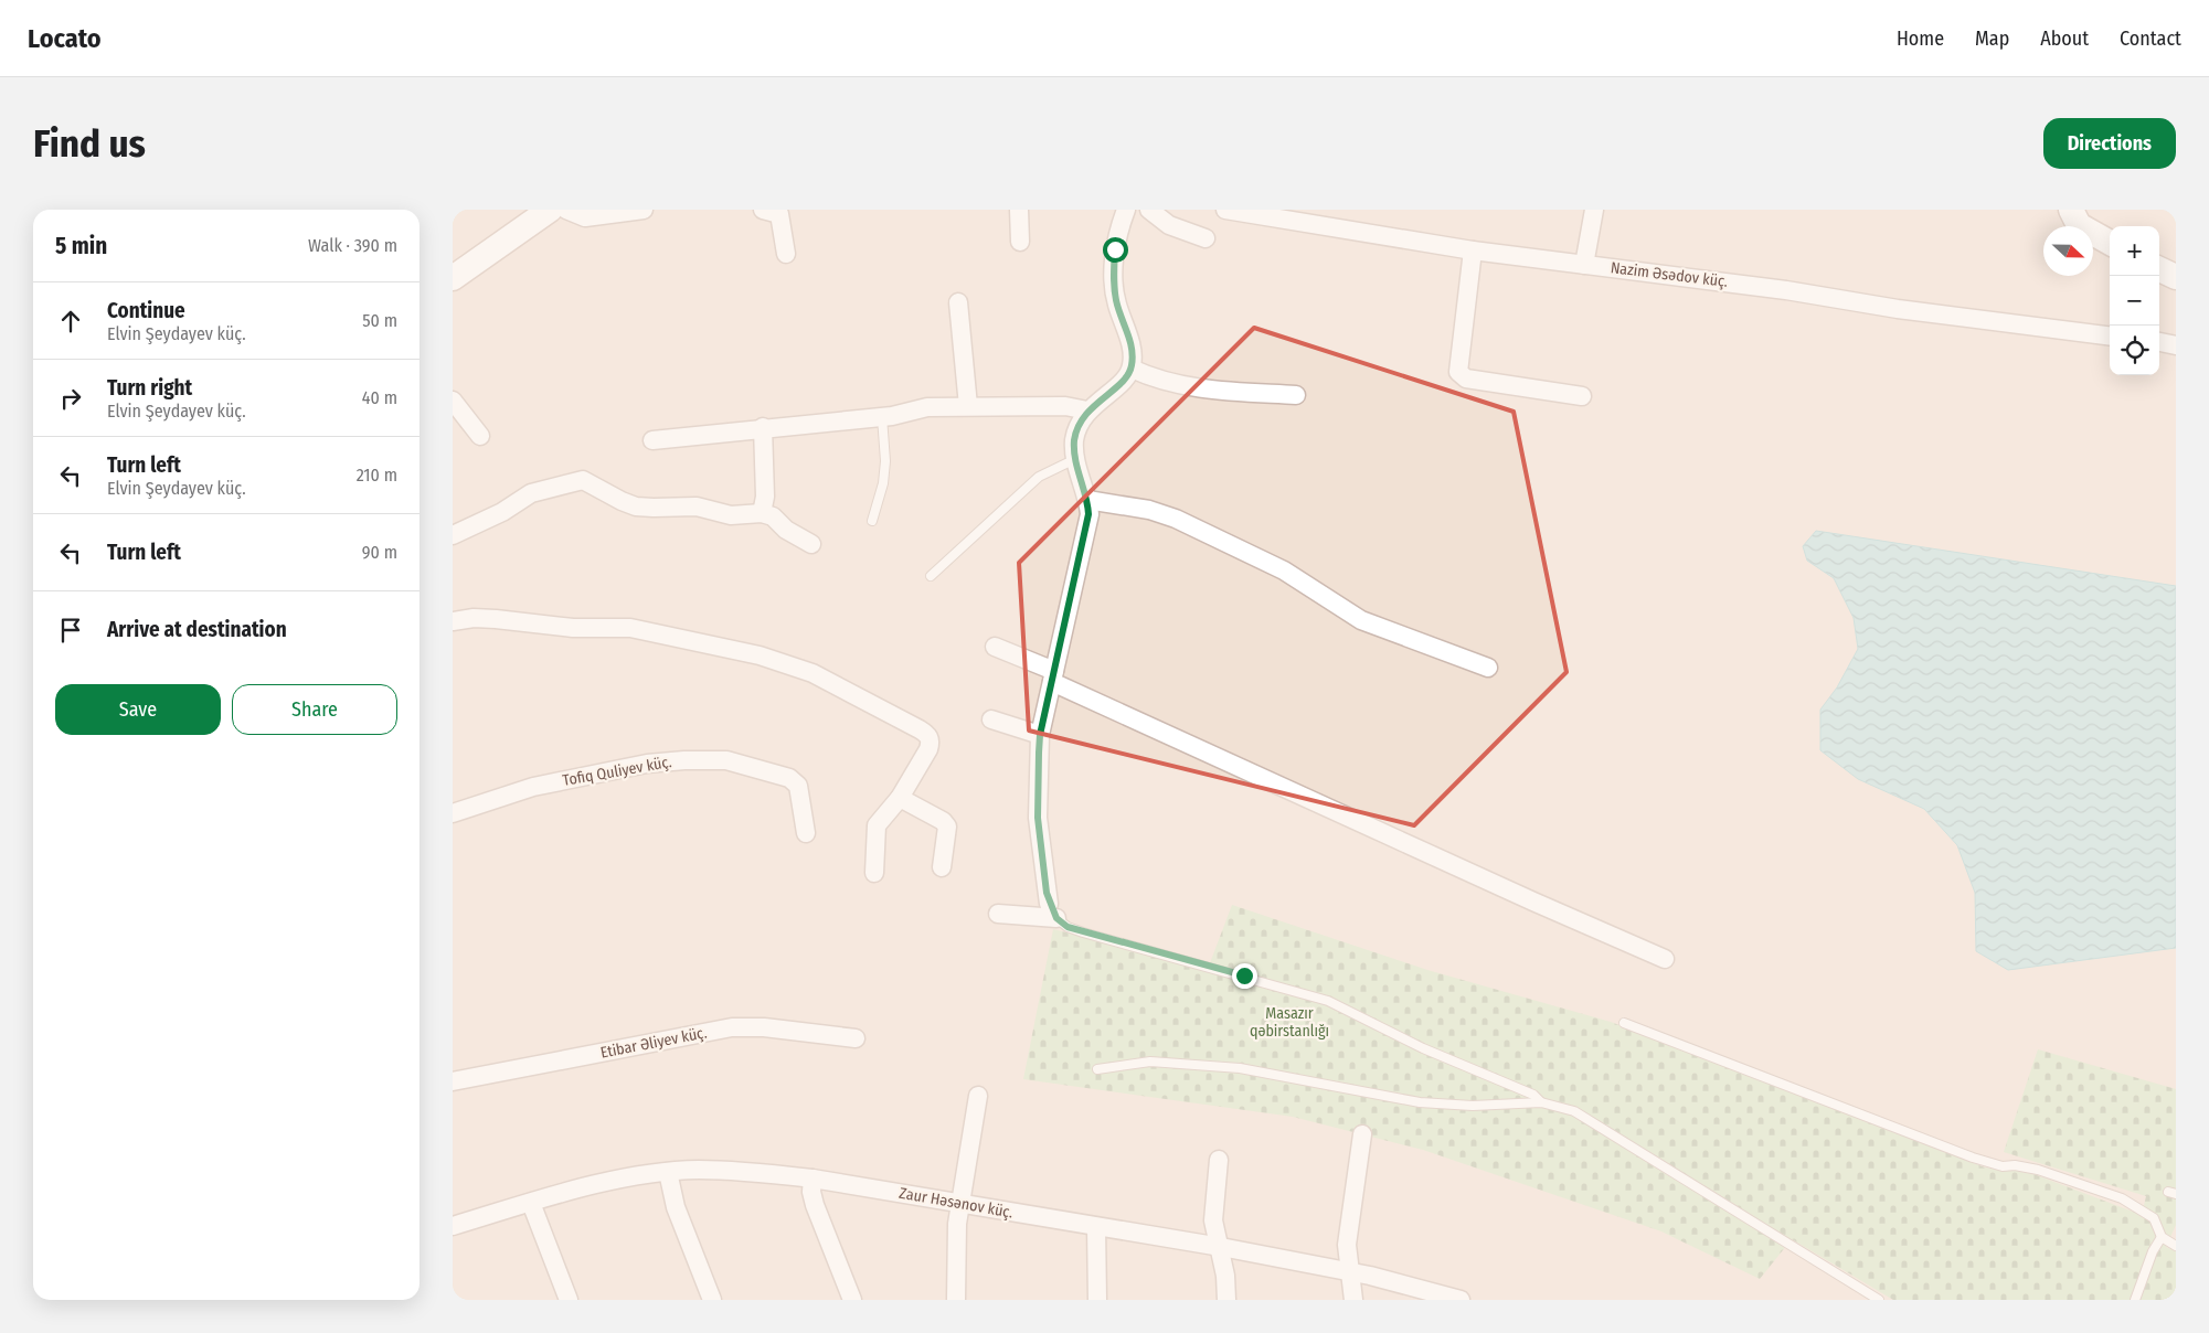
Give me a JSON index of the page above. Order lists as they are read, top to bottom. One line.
{"streets":{"street":["Nazim Əsədov küç.","Tofiq Quliyev küç.","Etibar Əliyev küç.","Zaur Həsənov küç."]},"parks":["Masazır qəbirstanlığı"],"north":"right","page":{"header":"Locato","nav":["Home","Map","About","Contact"],"buttons":["Directions",["Save","Share"]],"title":"Find us","heading":["5 min","Walk · 390 m"],"map_buttons":["+","−"],"list":[["Continue","Elvin Şeydayev küç.","50 m"],["Turn right","Elvin Şeydayev küç.","40 m"],["Turn left","Elvin Şeydayev küç.","210 m"],["Turn left","90 m"],"Arrive at destination"]}}
